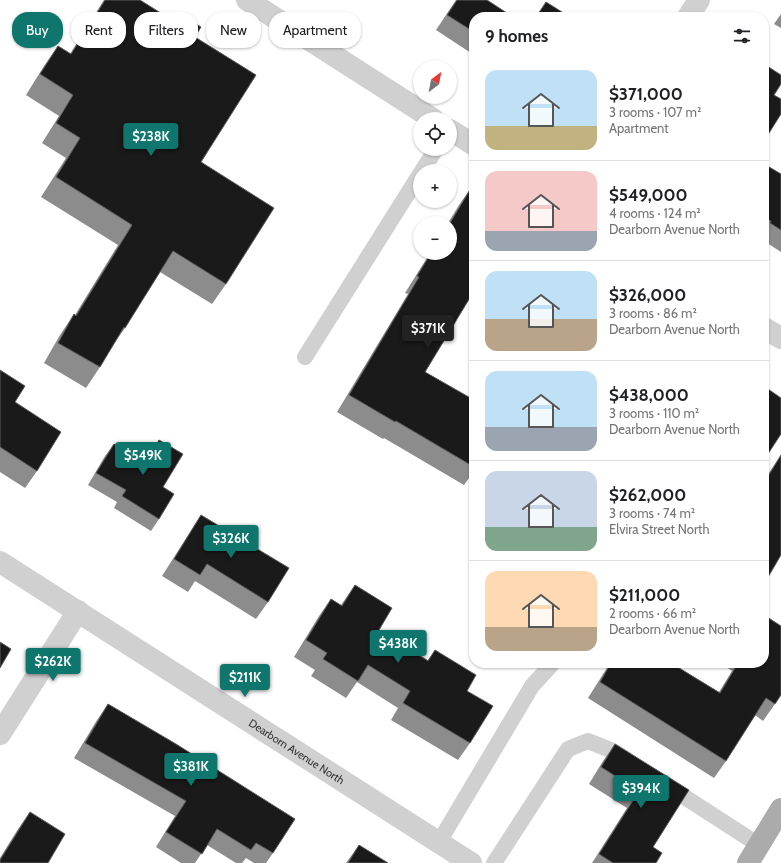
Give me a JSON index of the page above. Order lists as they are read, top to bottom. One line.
{"streets":{"street":["Dearborn Avenue North"]},"north":"top right","page":{"chip":["Buy","Rent","Filters","New","Apartment"],"heading":"9 homes","map_buttons":["+","−"],"list":[{"name":"$371,000","note":"3 rooms · 107 m² · Apartment"},{"name":"$549,000","note":"4 rooms · 124 m² · Dearborn Avenue North"},{"name":"$326,000","note":"3 rooms · 86 m² · Dearborn Avenue North"},{"name":"$438,000","note":"3 rooms · 110 m² · Dearborn Avenue North"},{"name":"$262,000","note":"3 rooms · 74 m² · Elvira Street North"},{"name":"$211,000","note":"2 rooms · 66 m² · Dearborn Avenue North"}],"price":["$238K","$371K","$549K","$326K","$438K","$262K","$211K","$381K","$394K"]}}
